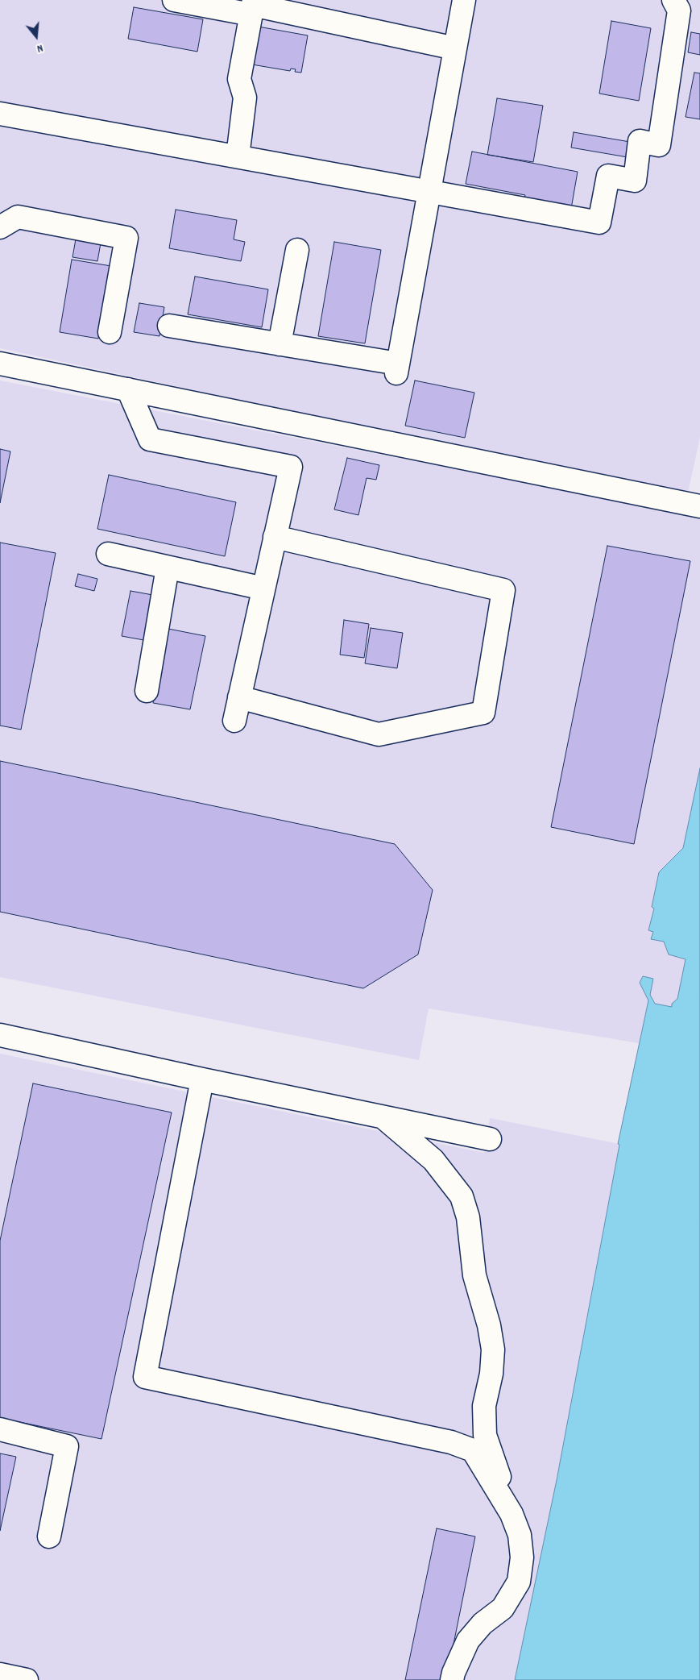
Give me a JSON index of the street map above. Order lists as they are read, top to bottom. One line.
{"north":"bottom"}
